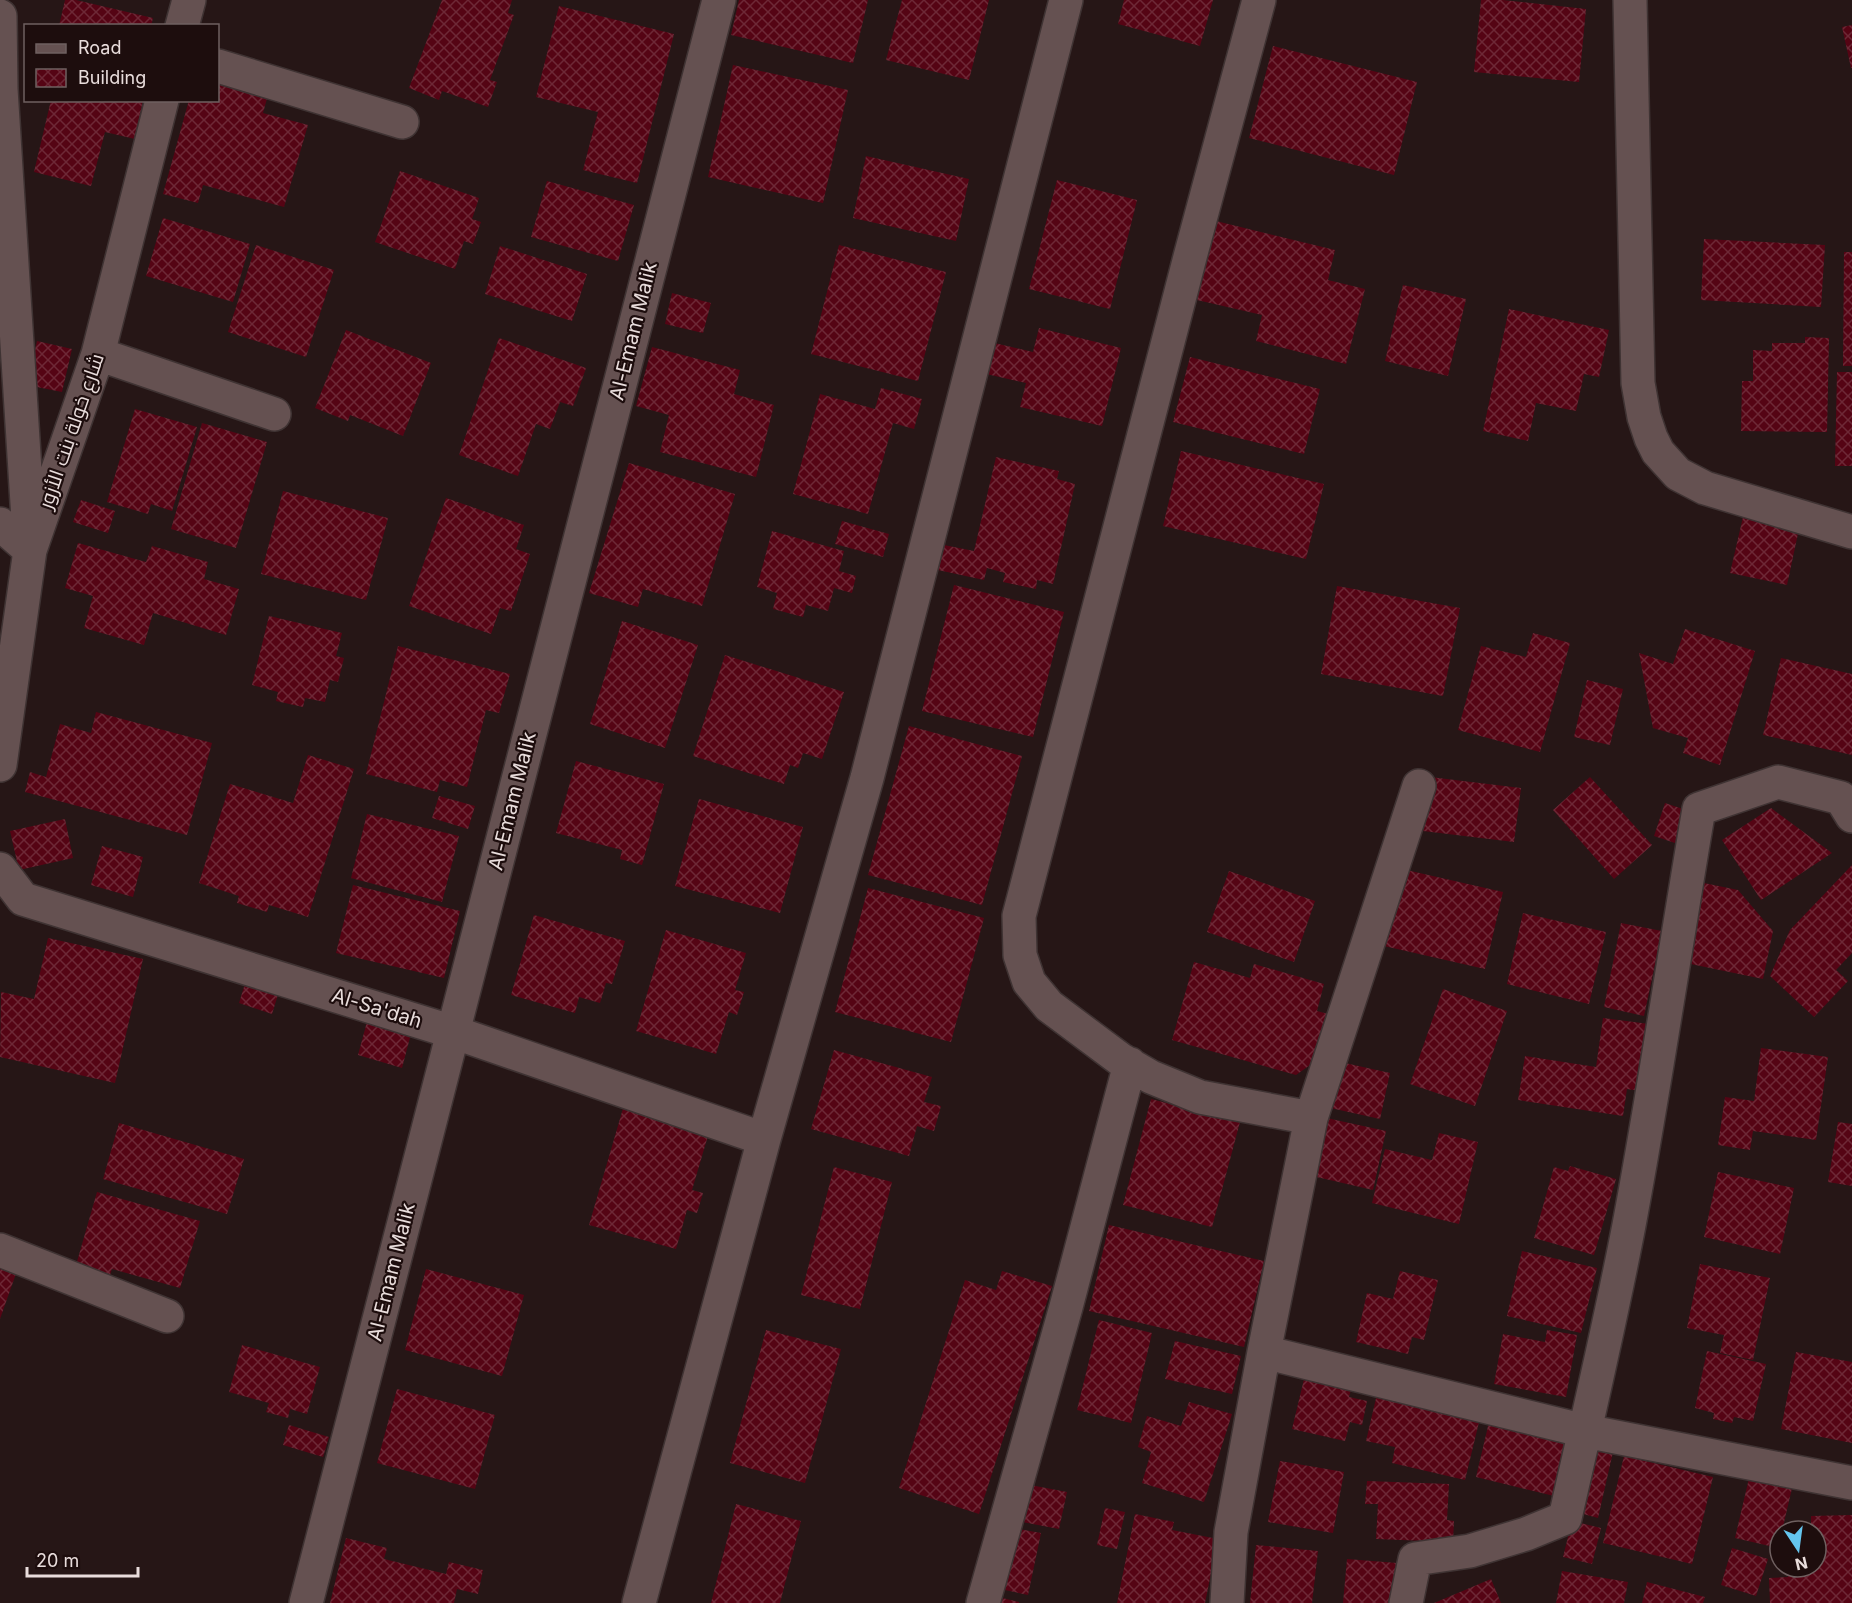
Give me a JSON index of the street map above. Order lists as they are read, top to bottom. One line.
{"streets":{"street":["Al-Emam Malik","شارع خولة بنت الأزور","Al-Sa'dah"]},"crossings":[["Al-Emam Malik","Al-Sa'dah"]],"legend":["Road","Building"],"scale_bar":"20 m","north":"bottom"}
